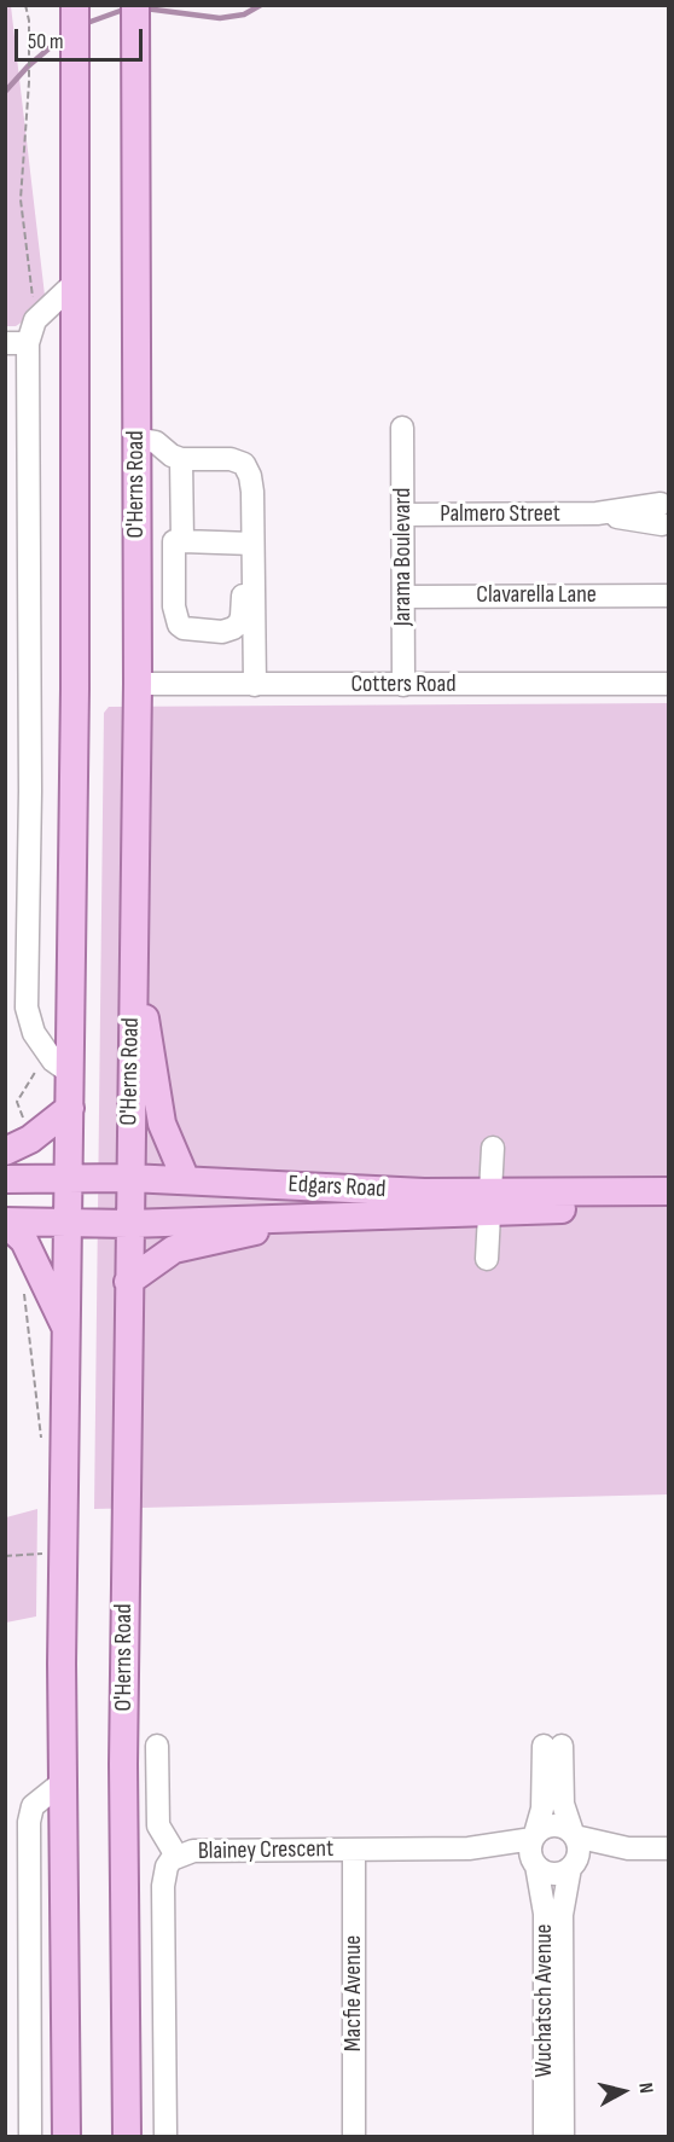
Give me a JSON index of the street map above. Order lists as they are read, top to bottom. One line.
{"streets":{"main road":["O'Herns Road","Edgars Road"],"street":["Palmero Street","Jarama Boulevard","Clavarella Lane","Cotters Road","Blainey Crescent","Macfie Avenue","Wuchatsch Avenue"]},"crossings":[["O'Herns Road","Cotters Road"],["O'Herns Road","Edgars Road"],["Palmero Street","Jarama Boulevard"],["Jarama Boulevard","Clavarella Lane"],["Jarama Boulevard","Cotters Road"],["Blainey Crescent","Macfie Avenue"],["Blainey Crescent","Wuchatsch Avenue"]],"scale_bar":"50 m","north":"right"}
